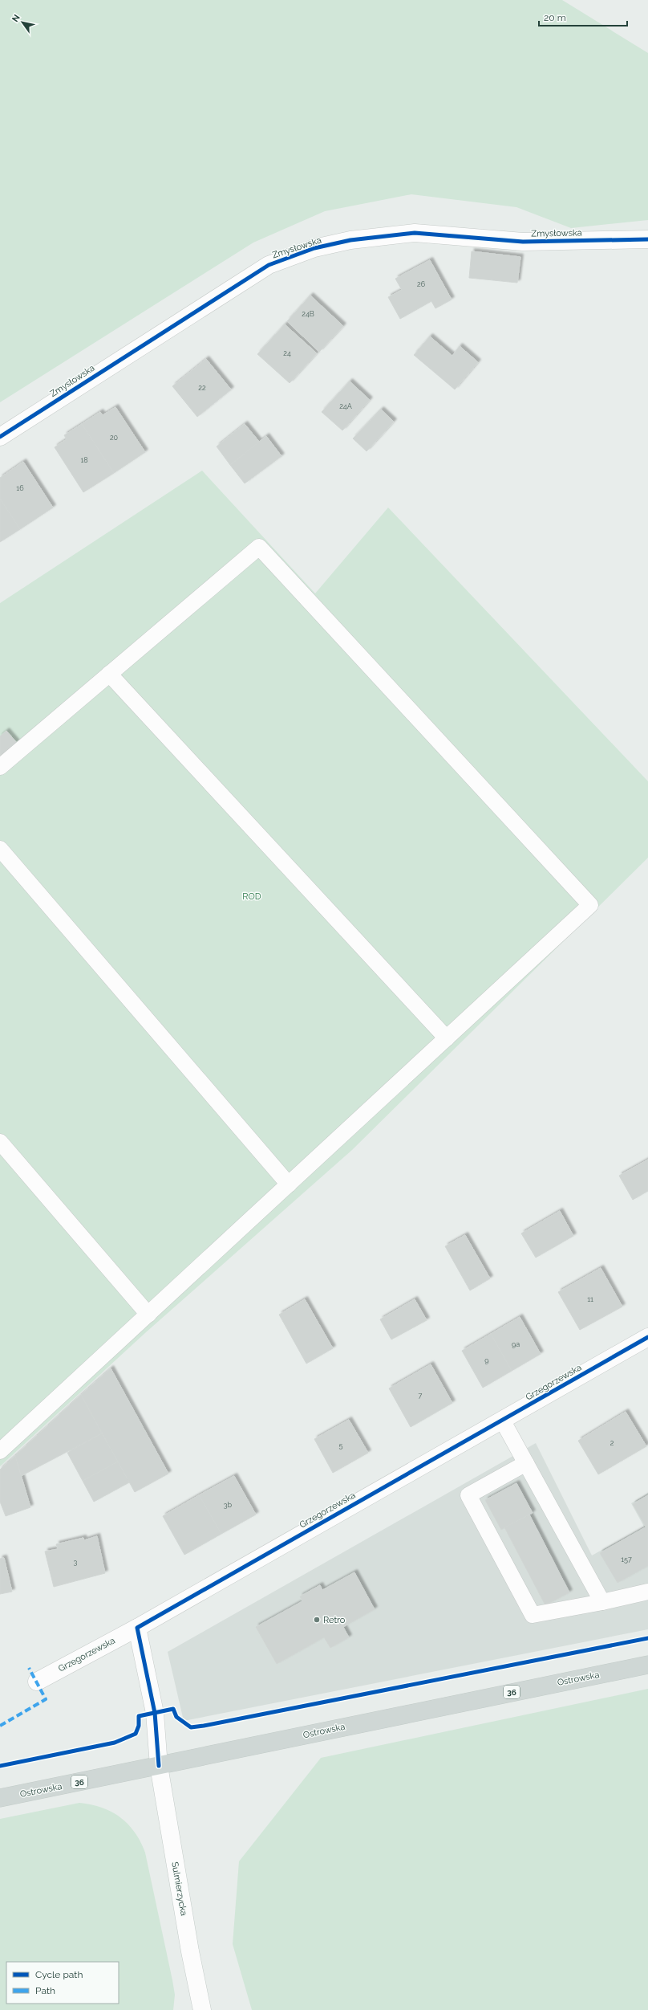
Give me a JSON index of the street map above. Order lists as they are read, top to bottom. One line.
{"streets":{"main road":["Ostrowska","36"],"street":["Zmysłowska","Grzegorzewska","Sulmierzycka"]},"crossings":[["Ostrowska","Sulmierzycka"]],"parks":["ROD"],"places":["Retro"],"house_numbers":["26","24B","24","22","24A","20","18","16","11","9a","9","7","2","5","3b","157","3"],"legend":["Cycle path","Path"],"scale_bar":"20 m","north":"top left"}
